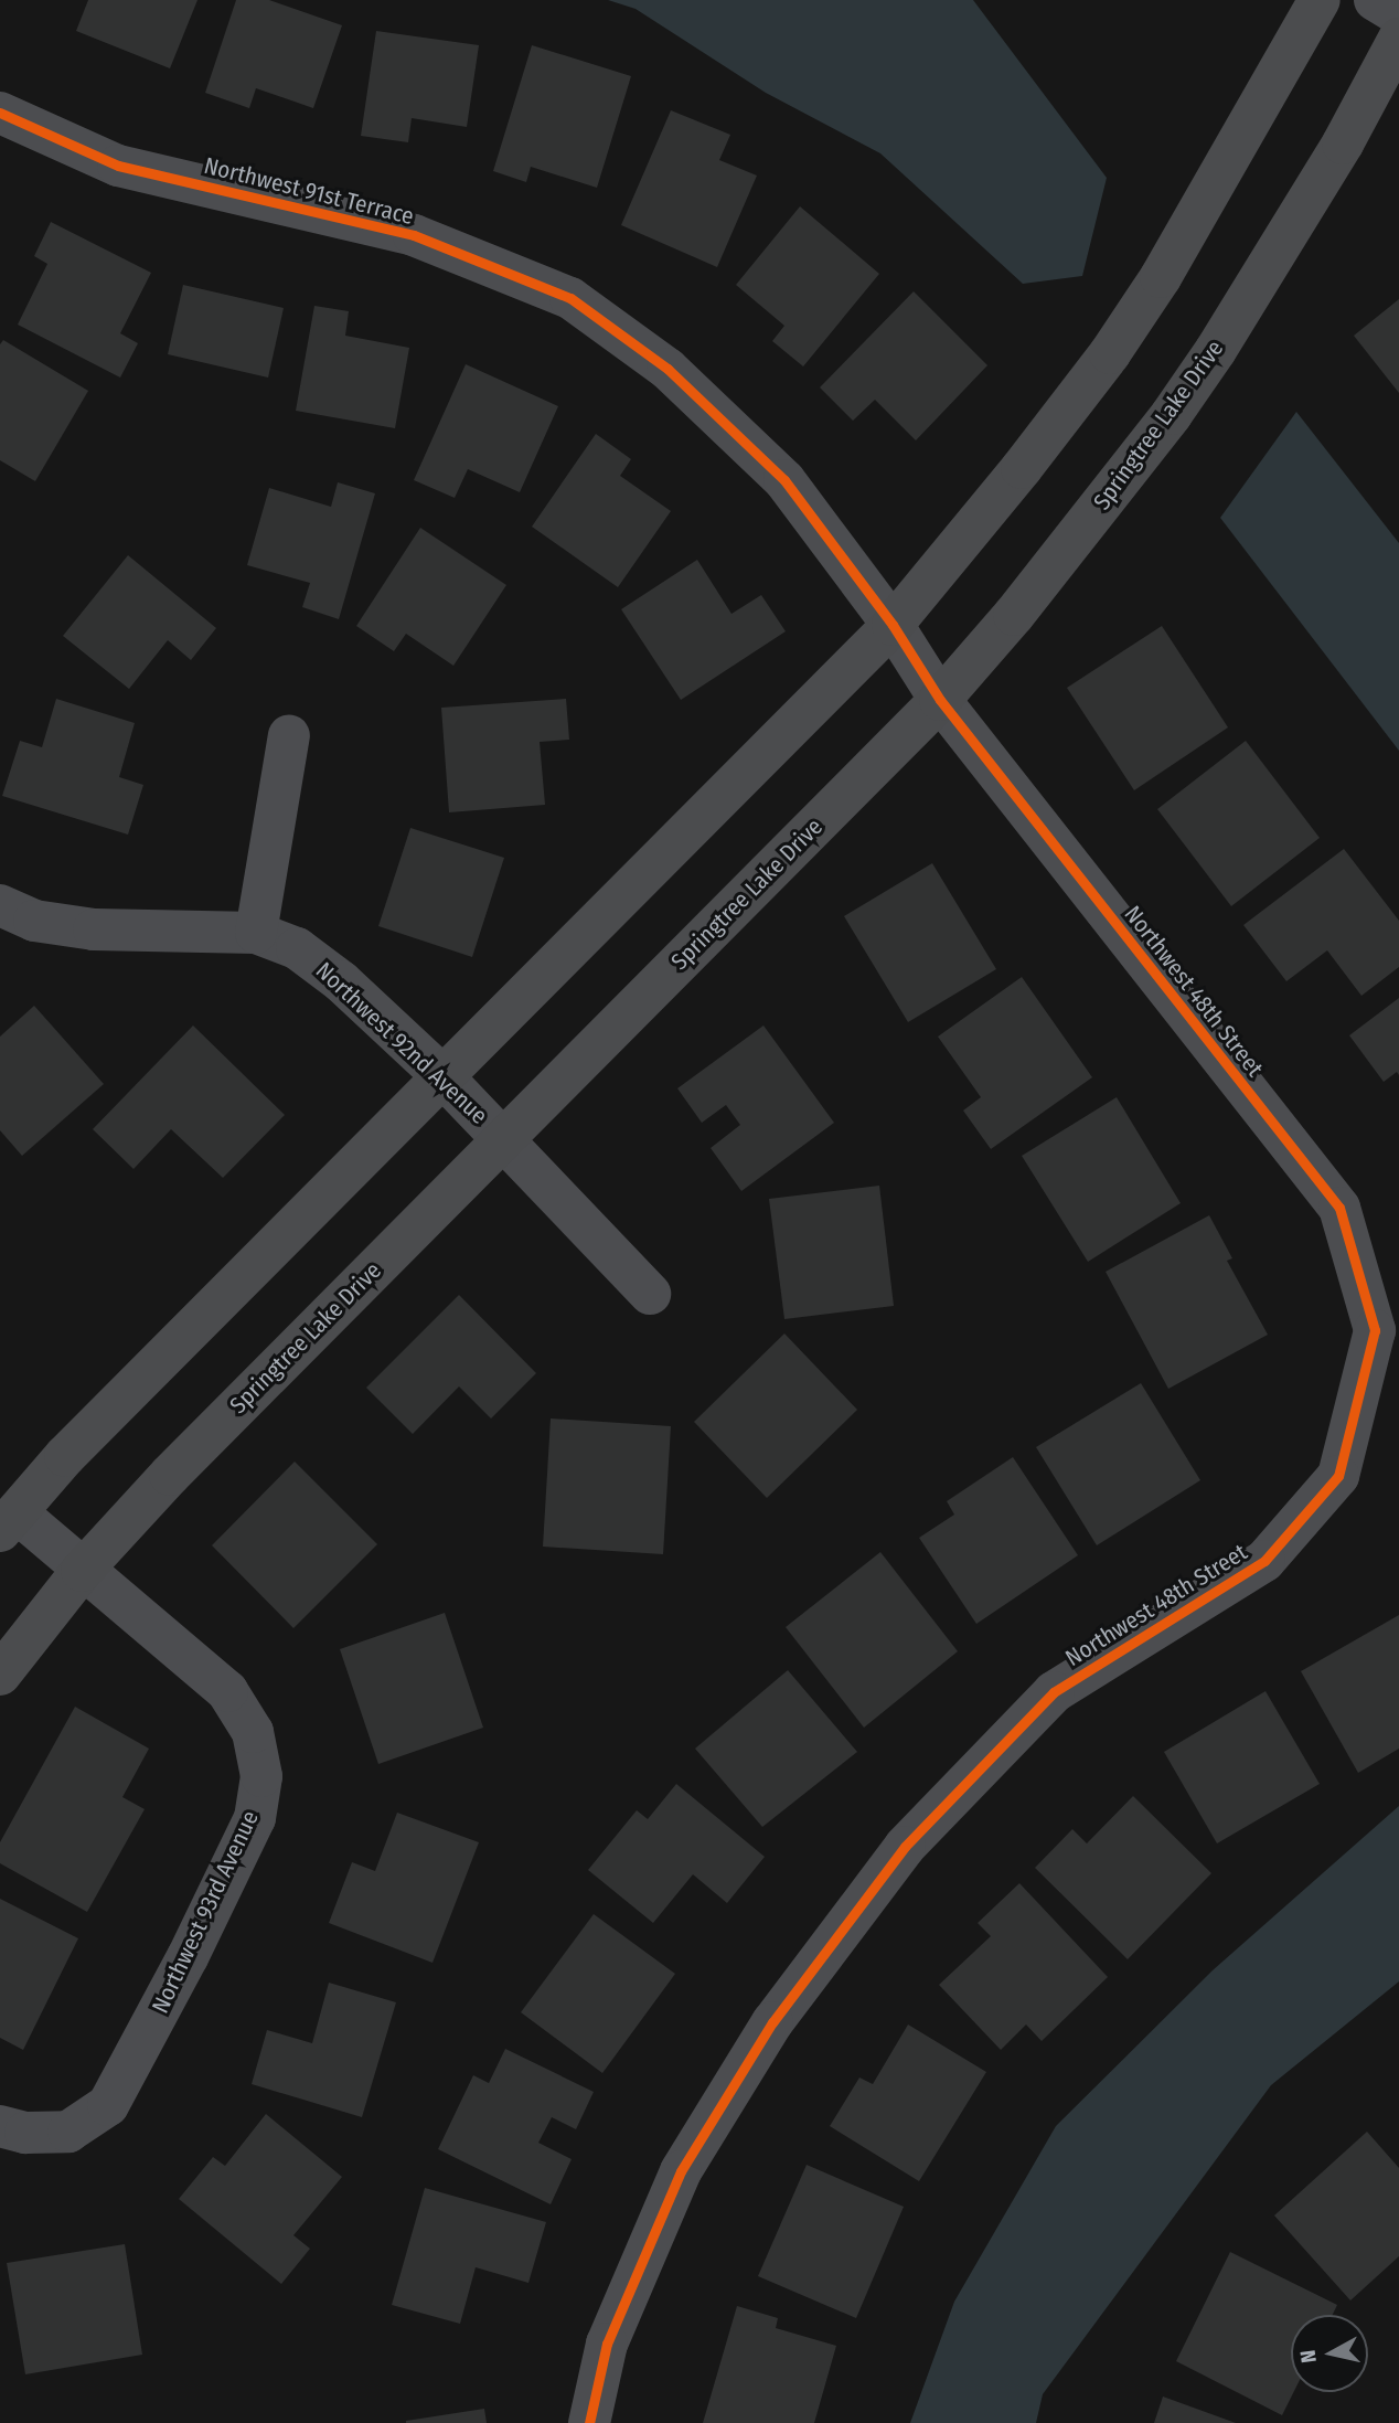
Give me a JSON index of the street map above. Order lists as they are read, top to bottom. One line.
{"streets":{"street":["Northwest 91st Terrace","Springtree Lake Drive","Northwest 48th Street","Northwest 92nd Avenue","Northwest 93rd Avenue"]},"crossings":[["Northwest 91st Terrace","Springtree Lake Drive"],["Northwest 91st Terrace","Northwest 48th Street"],["Springtree Lake Drive","Northwest 48th Street"],["Springtree Lake Drive","Northwest 92nd Avenue"],["Springtree Lake Drive","Northwest 93rd Avenue"]],"north":"left"}
